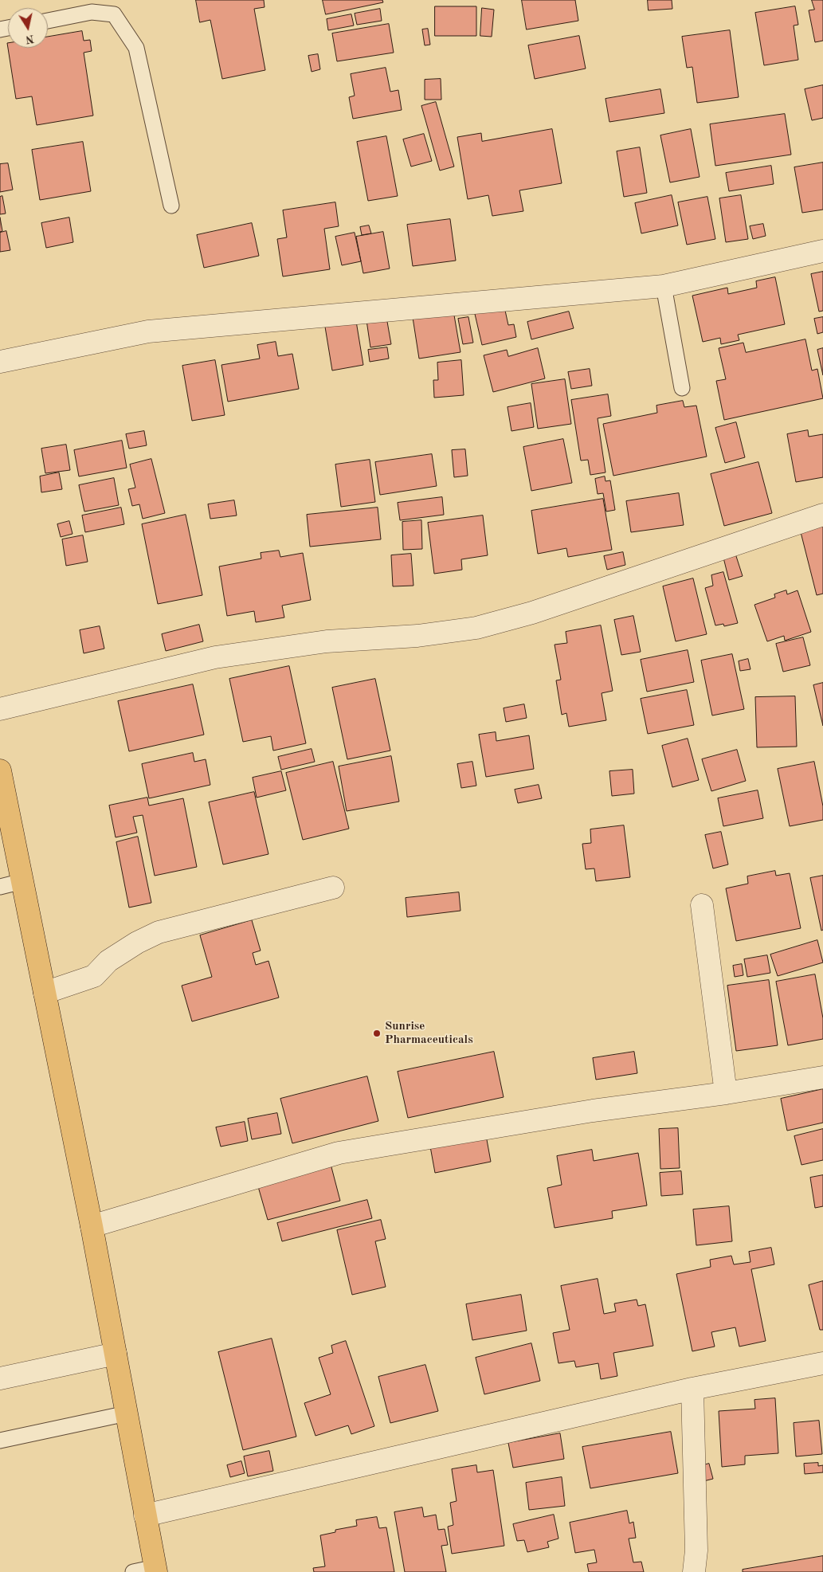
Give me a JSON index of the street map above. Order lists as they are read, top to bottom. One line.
{"places":["Sunrise Pharmaceuticals"],"north":"bottom"}
